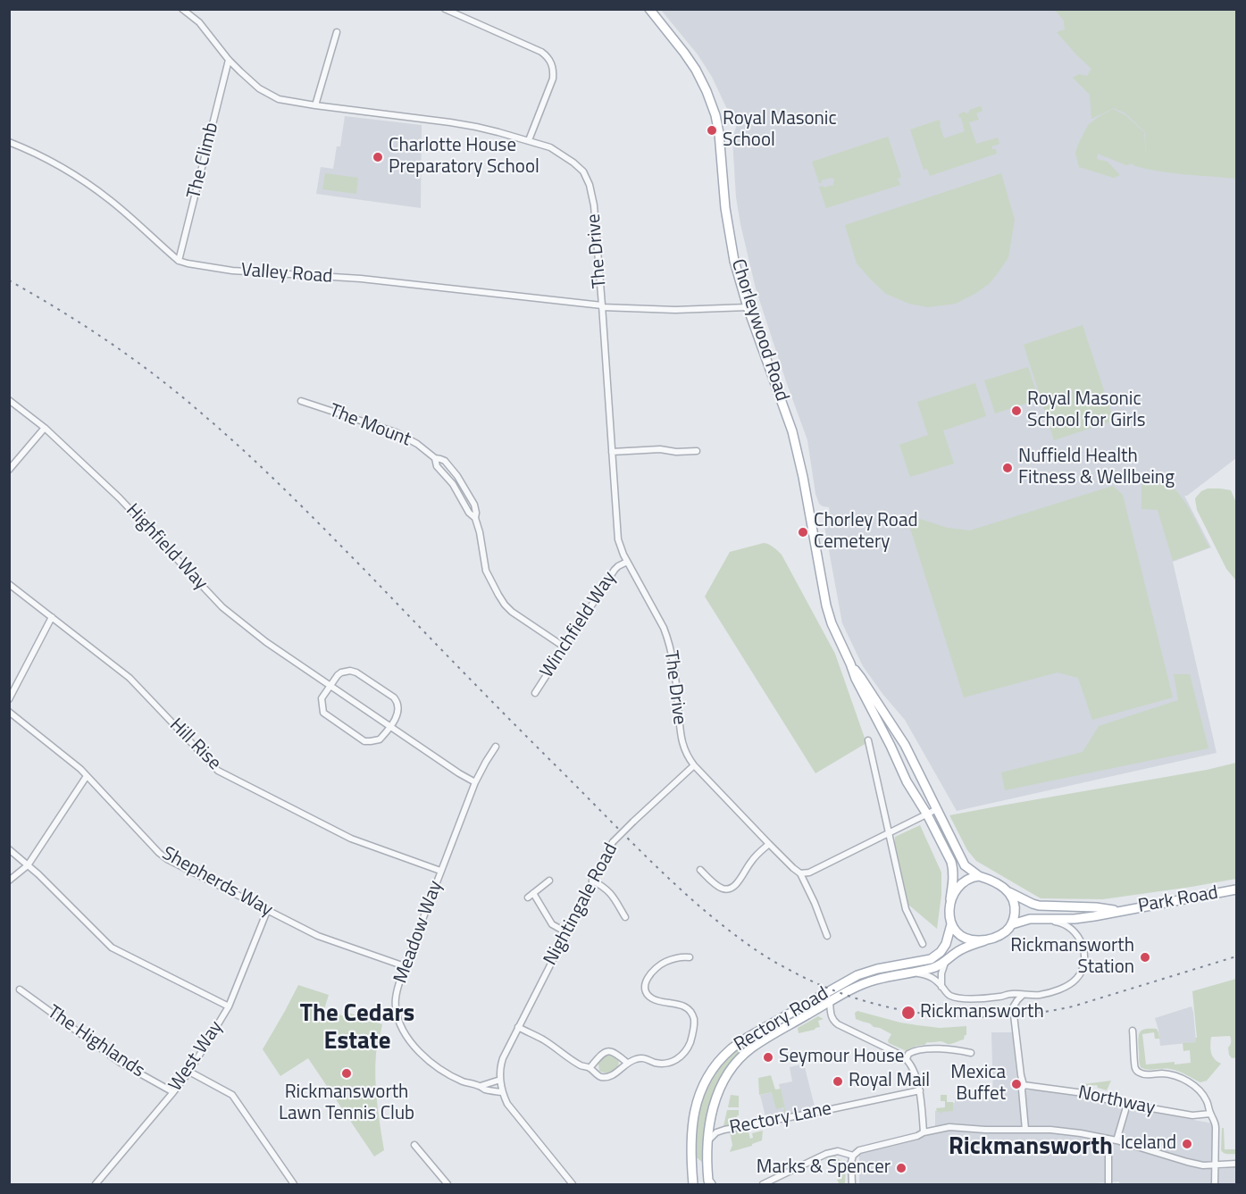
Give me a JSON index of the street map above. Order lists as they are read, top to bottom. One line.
{"streets":{"main road":["Chorleywood Road","Park Road","Rectory Road"],"street":["The Climb","The Drive","Valley Road","The Mount","Highfield Way","Winchfield Way","Hill Rise","Shepherds Way","Nightingale Road","Meadow Way","The Highlands","West Way","Northway","Rectory Lane"]},"crossings":[["The Climb","The Drive"],["The Climb","Valley Road"],["The Drive","Valley Road"],["The Drive","Winchfield Way"],["The Drive","Nightingale Road"],["Valley Road","Chorleywood Road"],["The Mount","Winchfield Way"],["Highfield Way","Meadow Way"],["Hill Rise","Meadow Way"],["Shepherds Way","Meadow Way"],["Shepherds Way","West Way"],["Park Road","Rectory Road"],["Nightingale Road","Meadow Way"],["Rectory Road","Rectory Lane"],["The Highlands","West Way"]],"districts":["The Cedars Estate","Rickmansworth"],"places":["Royal Masonic School","Charlotte House Preparatory School","Royal Masonic School for Girls","Nuffield Health Fitness & Wellbeing","Chorley Road Cemetery","Rickmansworth Station","Rickmansworth","Seymour House","Rickmansworth Lawn Tennis Club","Royal Mail","Mexica Buffet","Iceland","Marks & Spencer"]}
